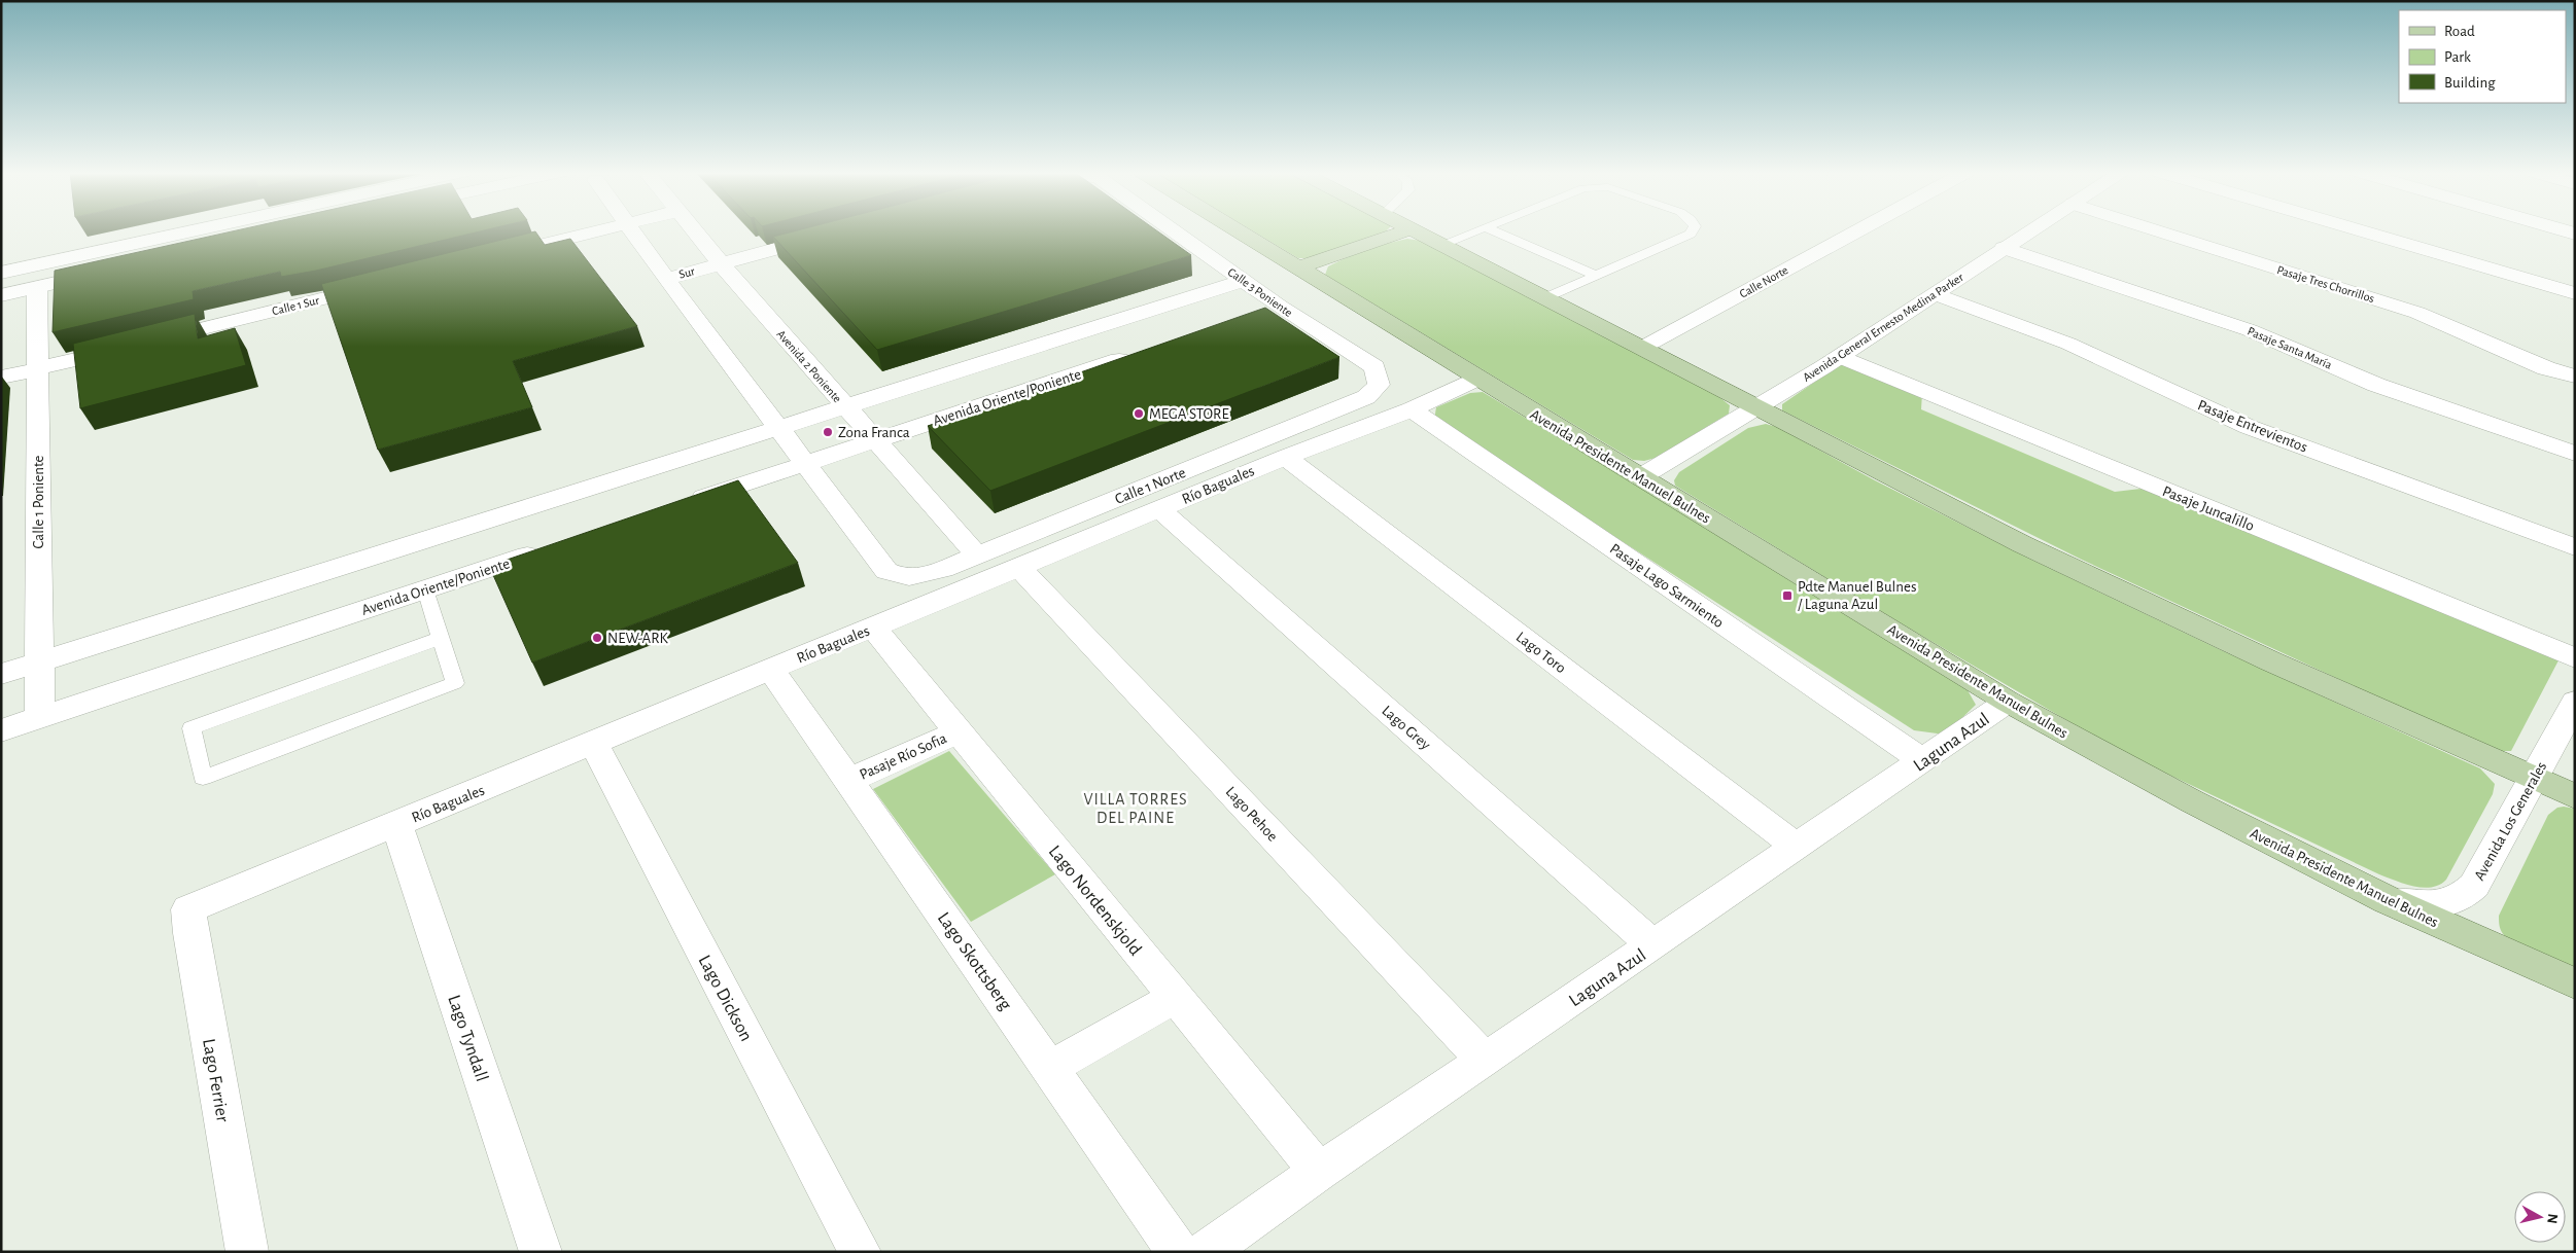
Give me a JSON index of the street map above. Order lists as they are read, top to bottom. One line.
{"streets":{"main road":["Avenida Presidente Manuel Bulnes"],"street":["Sur","Calle Norte","Pasaje Tres Chorrillos","Calle 3 Poniente","Calle 1 Sur","Avenida General Ernesto Medina Parker","Pasaje Santa María","Avenida 2 Poniente","Avenida Oriente/Poniente","Pasaje Entrevientos","Río Baguales","Calle 1 Norte","Calle 1 Poniente","Pasaje Juncalillo","Pasaje Lago Sarmiento","Lago Toro","Lago Grey","Laguna Azul","Pasaje Río Sofia","Lago Pehoe","Avenida Los Generales","Lago Nordenskjold","Lago Skottsberg","Lago Dickson","Lago Tyndall","Lago Ferrier"]},"crossings":[["Sur","Avenida 2 Poniente"],["Calle 3 Poniente","Calle 1 Norte"],["Calle 1 Sur","Calle 1 Poniente"],["Avenida General Ernesto Medina Parker","Pasaje Santa María"],["Avenida General Ernesto Medina Parker","Pasaje Entrevientos"],["Avenida General Ernesto Medina Parker","Avenida Presidente Manuel Bulnes"],["Avenida General Ernesto Medina Parker","Pasaje Juncalillo"],["Avenida 2 Poniente","Avenida Oriente/Poniente"],["Avenida 2 Poniente","Calle 1 Norte"],["Avenida Oriente/Poniente","Calle 1 Norte"],["Avenida Oriente/Poniente","Calle 1 Poniente"],["Avenida Presidente Manuel Bulnes","Río Baguales"],["Avenida Presidente Manuel Bulnes","Laguna Azul"],["Avenida Presidente Manuel Bulnes","Avenida Los Generales"],["Río Baguales","Pasaje Lago Sarmiento"],["Río Baguales","Lago Toro"],["Río Baguales","Lago Grey"],["Río Baguales","Lago Pehoe"],["Río Baguales","Lago Nordenskjold"],["Río Baguales","Lago Skottsberg"],["Río Baguales","Lago Dickson"],["Río Baguales","Lago Tyndall"],["Río Baguales","Lago Ferrier"],["Pasaje Lago Sarmiento","Laguna Azul"],["Lago Toro","Laguna Azul"],["Lago Grey","Laguna Azul"],["Laguna Azul","Lago Pehoe"],["Laguna Azul","Lago Nordenskjold"],["Pasaje Río Sofia","Lago Nordenskjold"],["Pasaje Río Sofia","Lago Skottsberg"]],"districts":["VILLA TORRES DEL PAINE"],"places":{"other":["MEGA STORE","Zona Franca","NEW-ARK"],"transit":["Pdte Manuel Bulnes / Laguna Azul"]},"legend":["Road","Park","Building"],"north":"right"}
